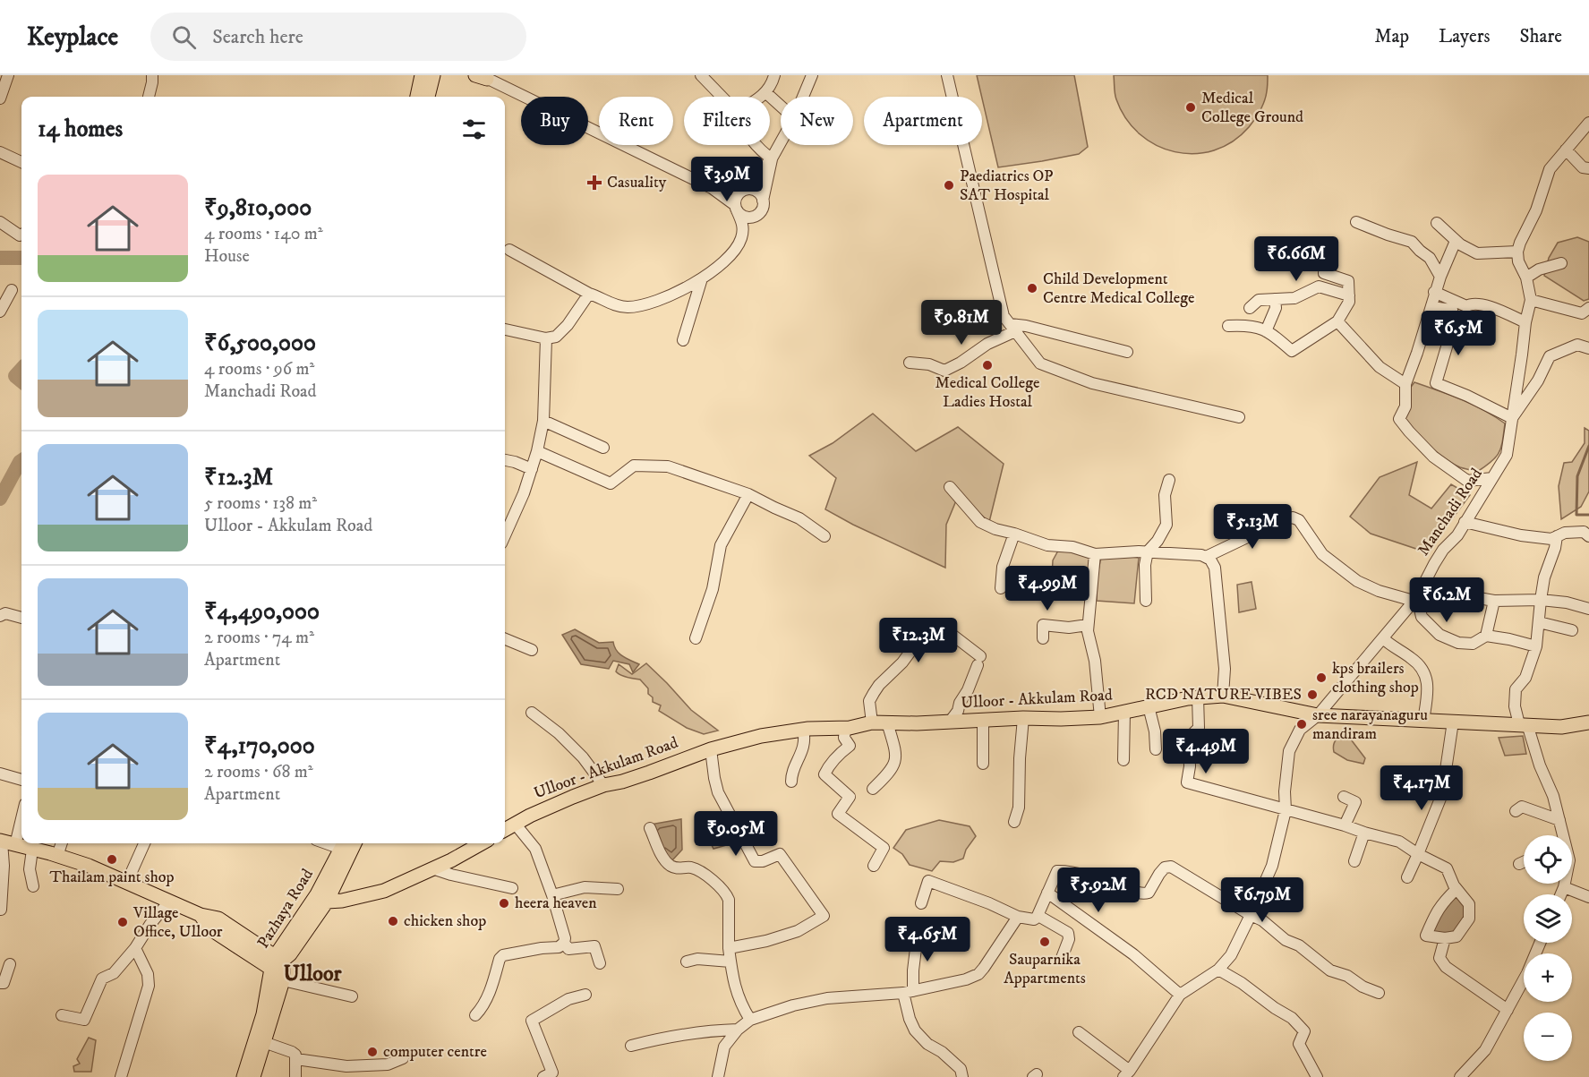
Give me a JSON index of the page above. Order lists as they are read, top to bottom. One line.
{"streets":{"main road":["Ulloor - Akkulam Road","Pazhaya Road"],"street":["Manchadi Road"]},"crossings":[["Manchadi Road","Ulloor - Akkulam Road"]],"districts":["Ulloor"],"places":{"other":["Medical College Ground","Paediatrics OP SAT Hospital","Child Development Centre Medical College","Medical College Ladies Hostal","kps brailers clothing shop","RCD NATURE VIBES","sree narayanaguru mandiram","Thailam paint shop","heera heaven","chicken shop","Village Office, Ulloor","Sauparnika Appartments","computer centre"],"health":["Casuality"]},"page":{"header":"Keyplace","search":"Search here","nav":["Map","Layers","Share"],"chip":["Buy","Rent","Filters","New","Apartment"],"heading":"14 homes","price":["₹3.9M","₹6.66M","₹9.81M","₹6.5M","₹5.13M","₹4.99M","₹6.2M","₹12.3M","₹4.49M","₹4.17M","₹9.05M","₹5.92M","₹6.79M","₹4.65M"],"list":[{"name":"₹9,810,000","note":"4 rooms · 140 m² · House"},{"name":"₹6,500,000","note":"4 rooms · 96 m² · Manchadi Road"},{"name":"₹12.3M","note":"5 rooms · 138 m² · Ulloor - Akkulam Road"},{"name":"₹4,490,000","note":"2 rooms · 74 m² · Apartment"},{"name":"₹4,170,000","note":"2 rooms · 68 m² · Apartment"}],"map_buttons":["+","−"]}}
